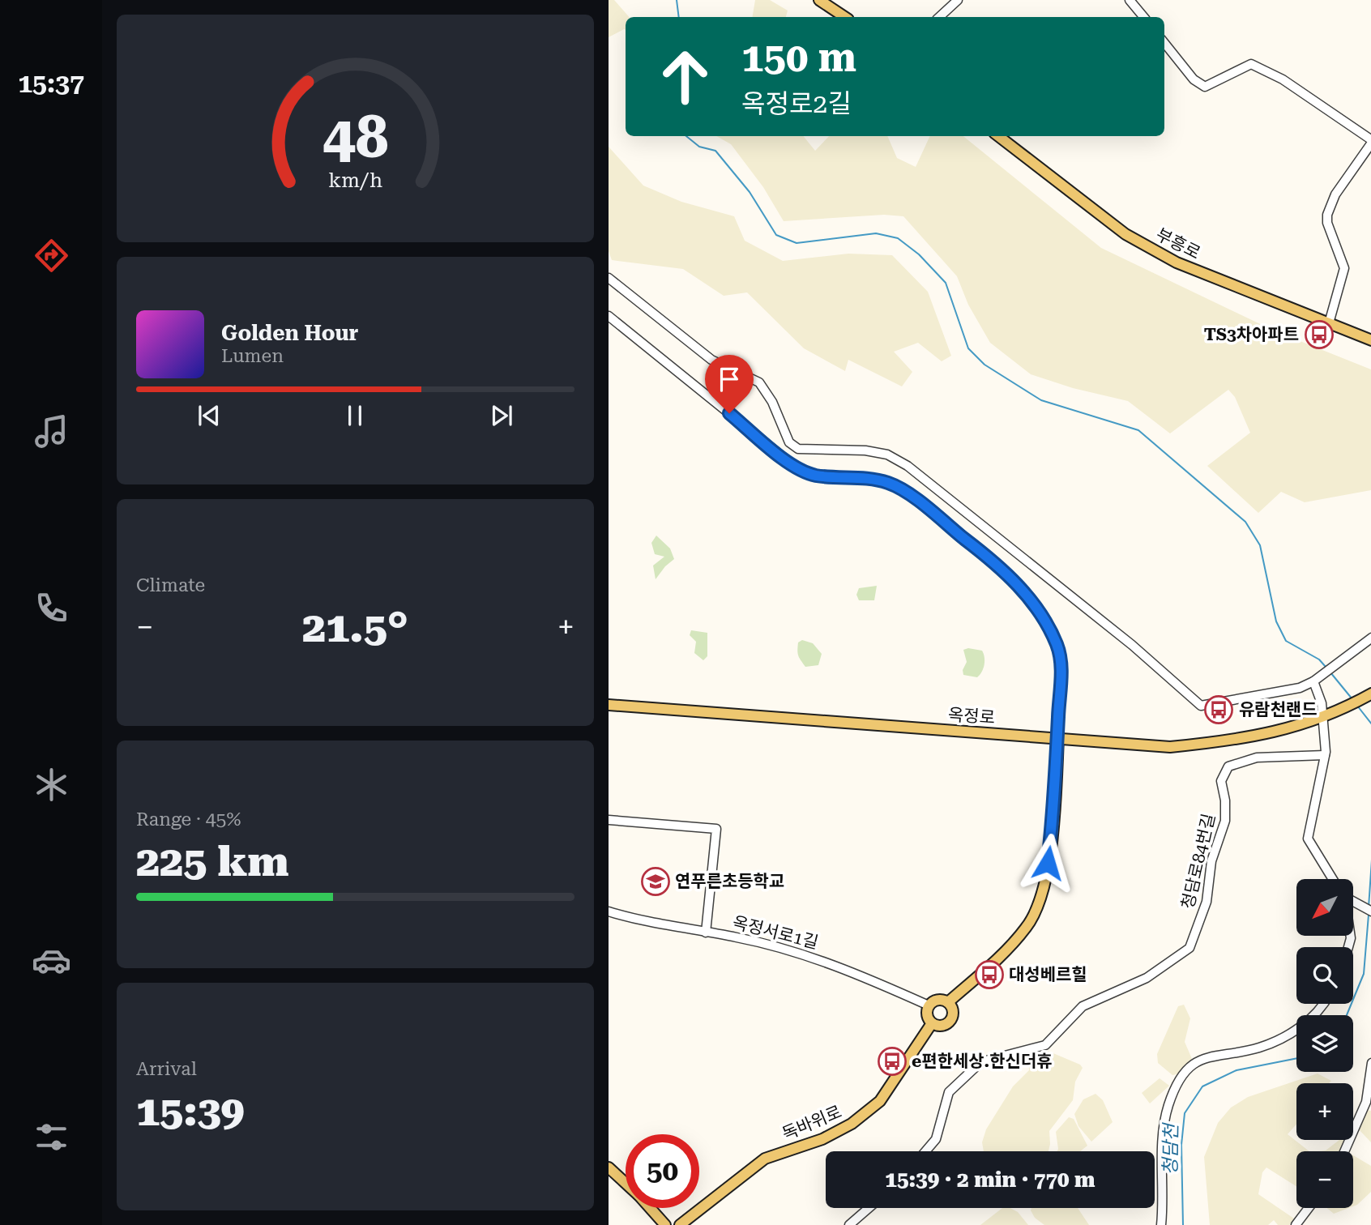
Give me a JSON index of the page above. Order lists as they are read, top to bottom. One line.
{"streets":{"main road":["부흥로","옥정로","독바위로"],"street":["청담로84번길","옥정서로1길"]},"crossings":[["옥정서로1길","독바위로"]],"water":["청담천"],"places":{"bus stop":["TS3차아파트","유람천랜드","대성베르힐","e편한세상.한신더휴"],"school or university":["연푸른초등학교"]},"north":"bottom left","page":{"tabs":"15:37","turn":["150 m","옥정로2길"],"song":["Golden Hour","Lumen"],"tile":["Climate",["Range · 45%","225 km"],["Arrival","15:39"]],"heat":["−","21.5°","+"],"map_buttons":["+","−"],"limit":"50","trip":"15:39 · 2 min · 770 m","gauge":["48","km/h"]}}
